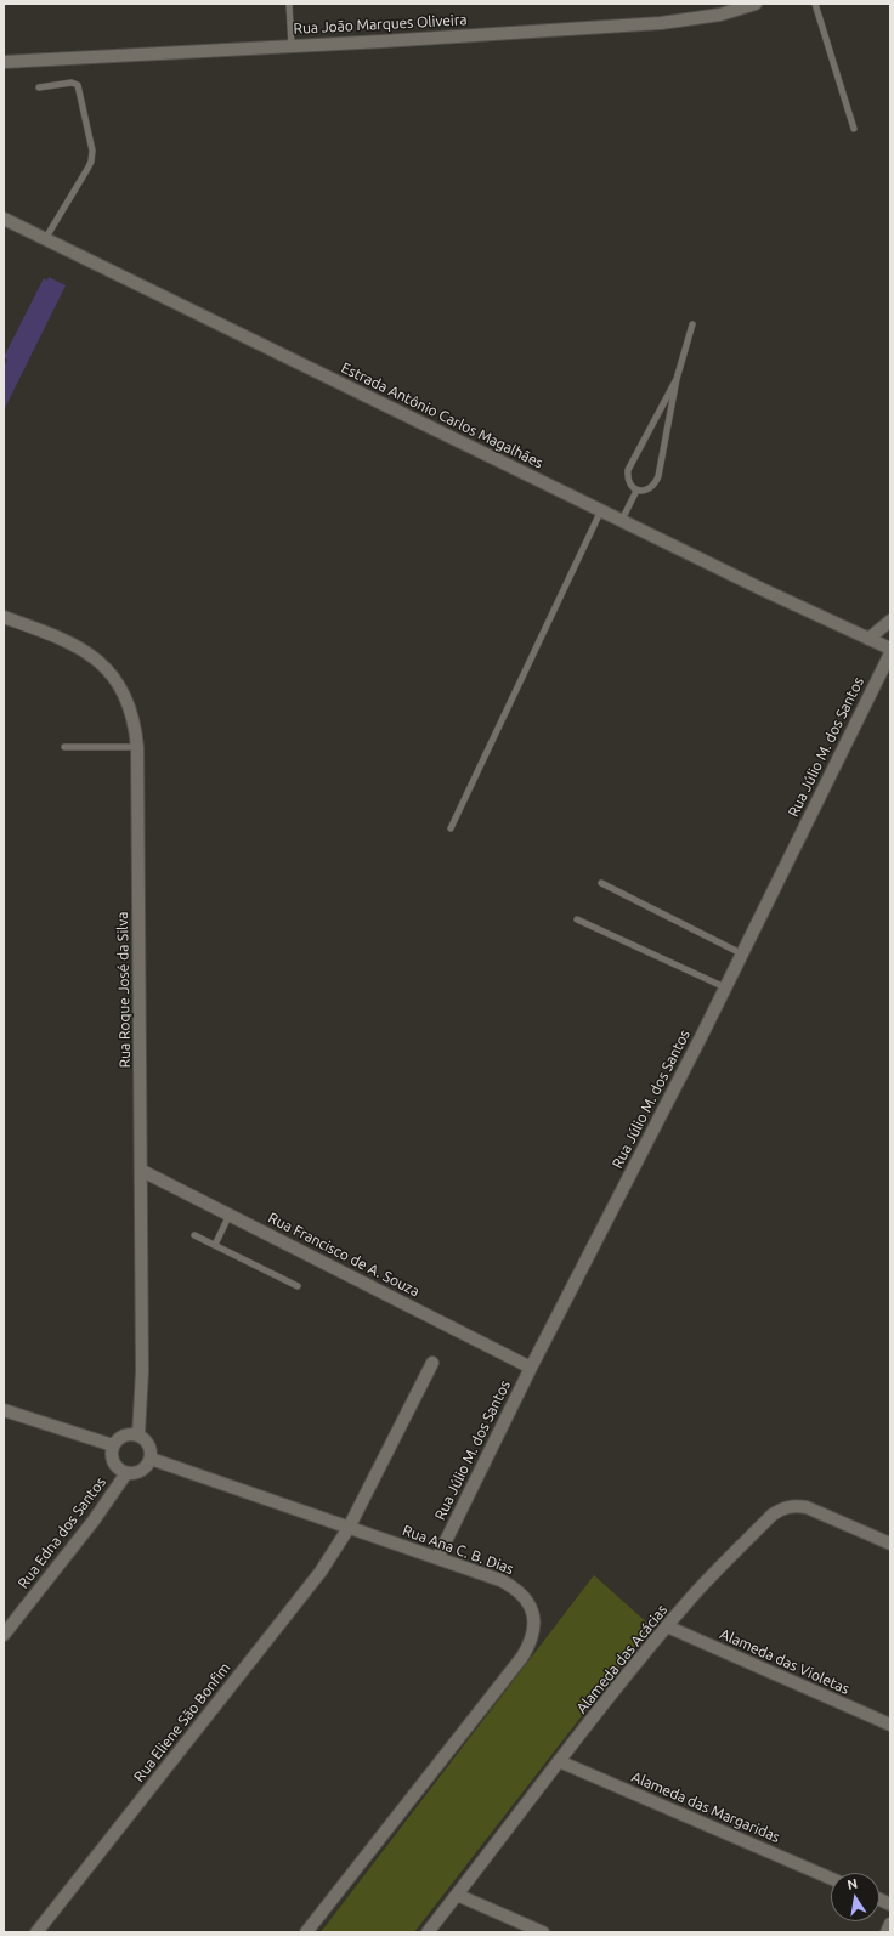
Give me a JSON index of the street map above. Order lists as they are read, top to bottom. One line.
{"streets":{"street":["Rua João Marques Oliveira","Estrada Antônio Carlos Magalhães","Rua Júlio M. dos Santos","Rua Roque José da Silva","Rua Francisco de A. Souza","Rua Edna dos Santos","Rua Ana C. B. Dias","Alameda das Acácias","Alameda das Violetas","Rua Eliene São Bonfim","Alameda das Margaridas"]},"crossings":[["Rua Júlio M. dos Santos","Rua Francisco de A. Souza"],["Rua Júlio M. dos Santos","Rua Ana C. B. Dias"],["Rua Roque José da Silva","Rua Francisco de A. Souza"],["Rua Roque José da Silva","Rua Edna dos Santos"],["Rua Roque José da Silva","Rua Ana C. B. Dias"],["Rua Edna dos Santos","Rua Ana C. B. Dias"],["Rua Ana C. B. Dias","Rua Eliene São Bonfim"],["Alameda das Acácias","Alameda das Violetas"],["Alameda das Acácias","Alameda das Margaridas"]],"north":"top"}
